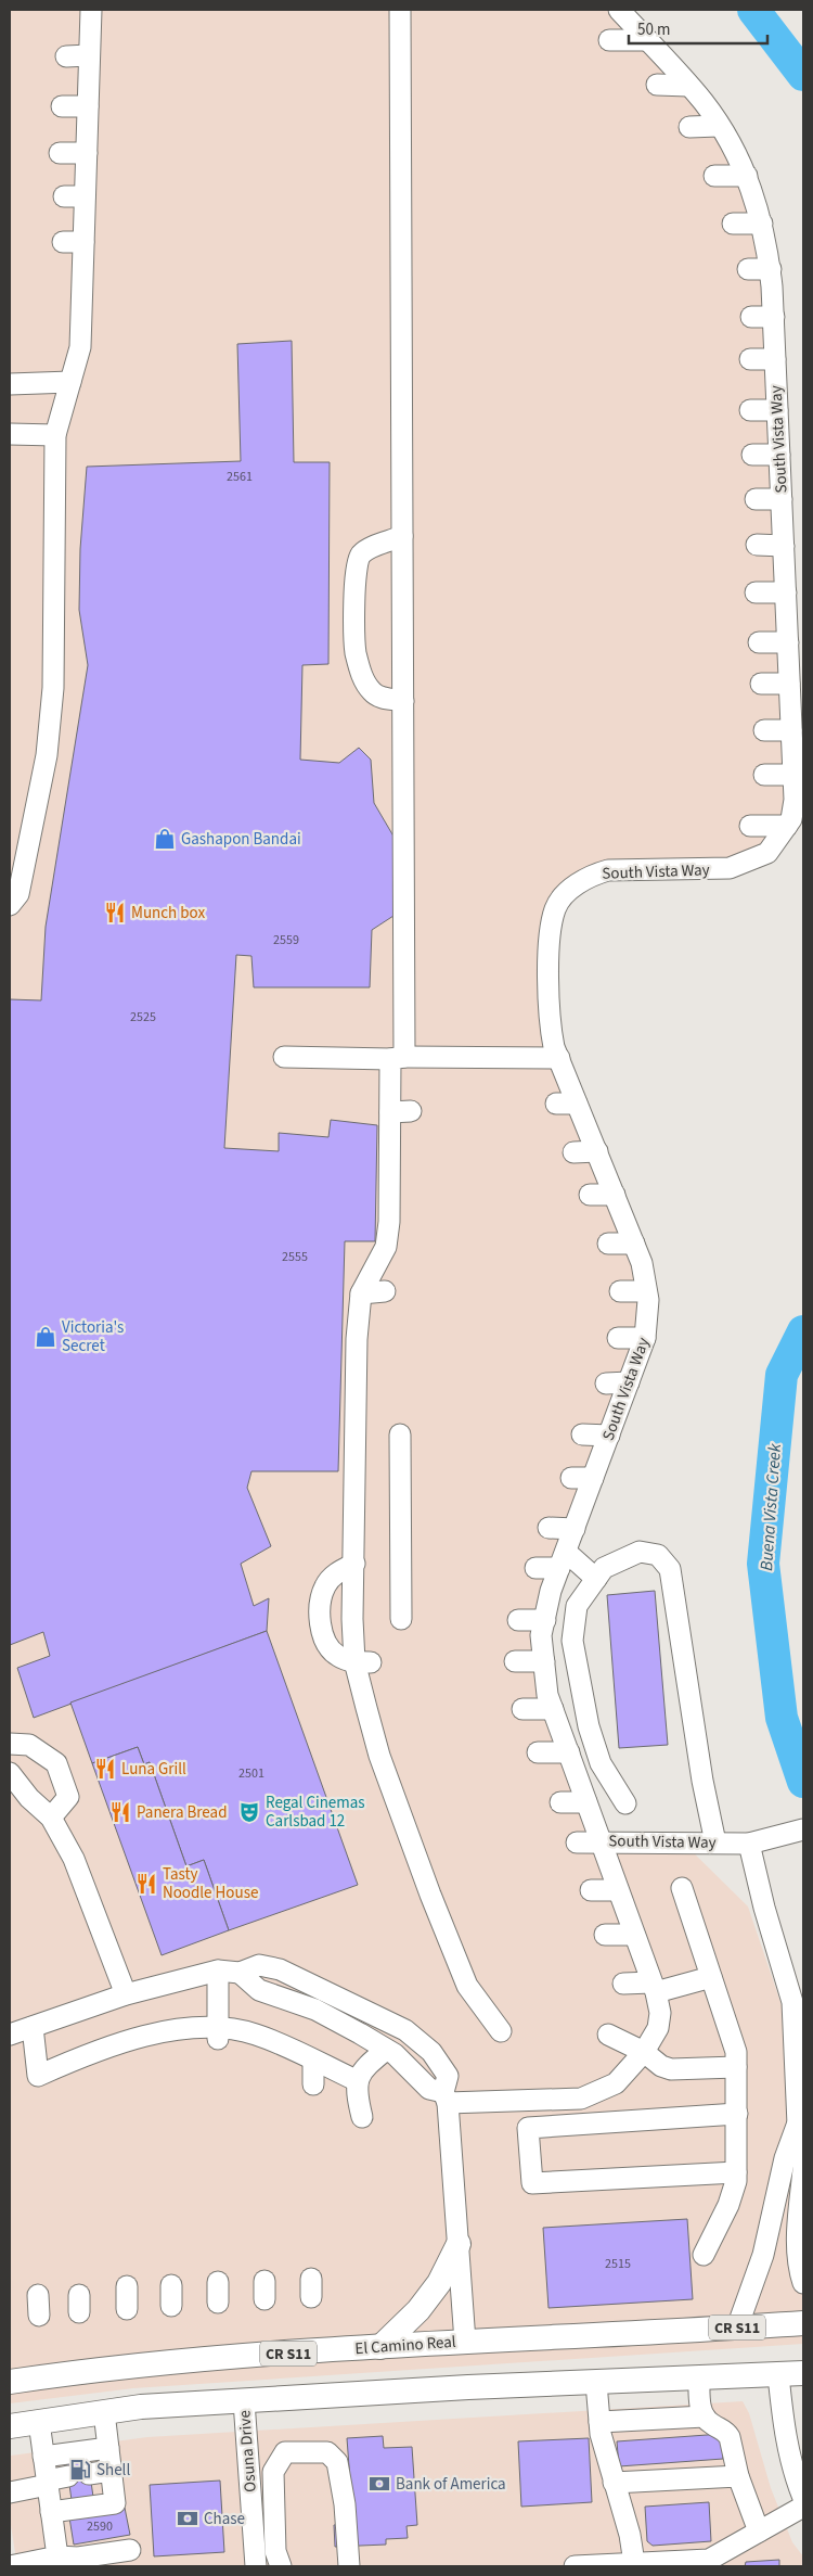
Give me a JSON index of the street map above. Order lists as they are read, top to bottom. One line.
{"streets":{"main road":["CR S11","El Camino Real"],"street":["South Vista Way","Osuna Drive"]},"water":["Buena Vista Creek"],"places":{"shop":["Gashapon Bandai","Victoria's Secret"],"restaurant":["Munch box","Luna Grill","Panera Bread","Tasty Noodle House"],"theatre":["Regal Cinemas Carlsbad 12"],"fuel station":["Shell"],"bank":["Bank of America","Chase"]},"house_numbers":["2561","2559","2525","2555","2501","2515","2590"],"scale_bar":"50 m"}
